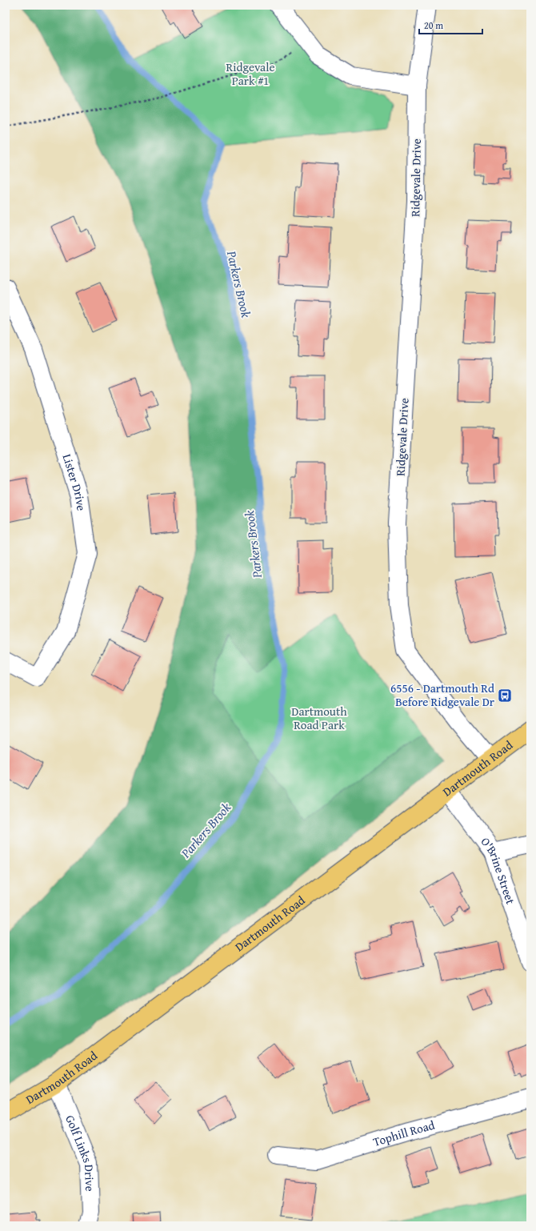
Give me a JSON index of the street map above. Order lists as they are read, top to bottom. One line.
{"streets":{"main road":["Dartmouth Road"],"street":["Ridgevale Drive","Lister Drive","O'Brine Street","Tophill Road","Golf Links Drive"]},"crossings":[["Ridgevale Drive","Dartmouth Road"],["Dartmouth Road","O'Brine Street"],["Dartmouth Road","Golf Links Drive"]],"water":["Parkers Brook"],"parks":["Ridgevale Park #1","Dartmouth Road Park"],"places":{"bus stop":["6556 - Dartmouth Rd Before Ridgevale Dr"]},"scale_bar":"20 m"}
